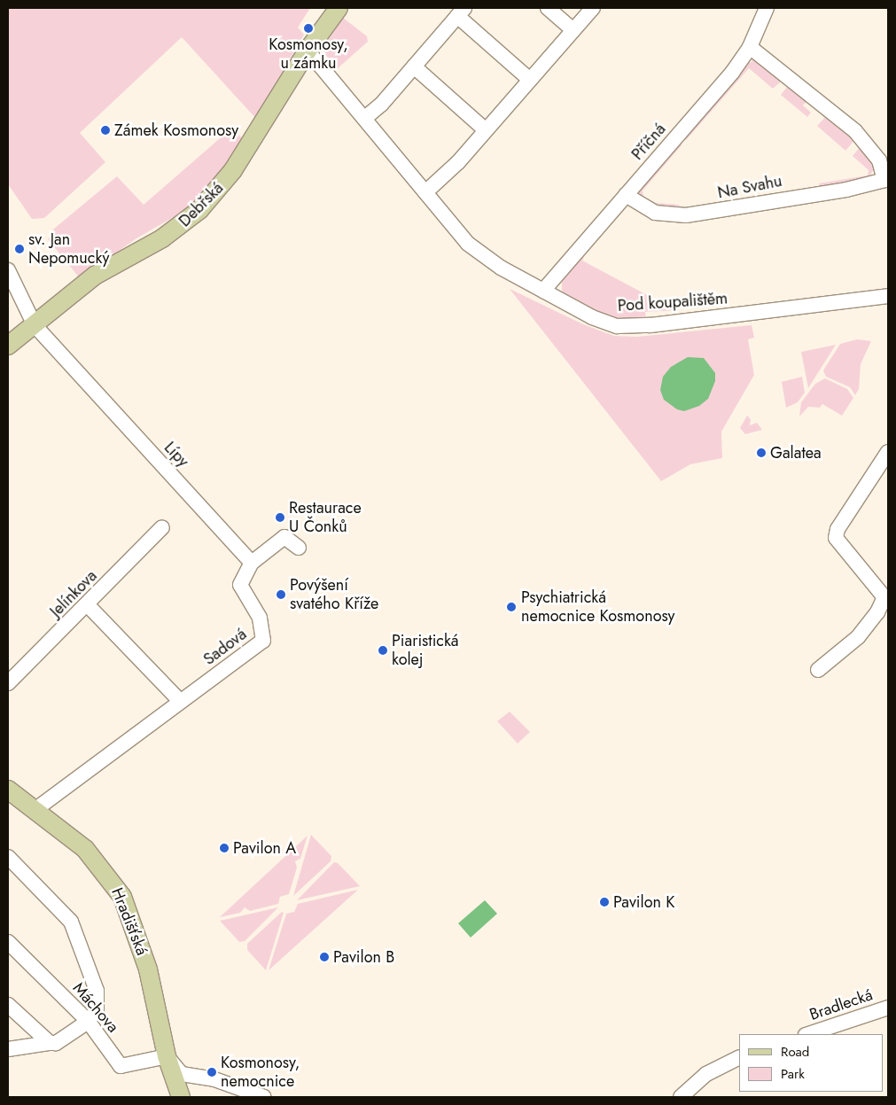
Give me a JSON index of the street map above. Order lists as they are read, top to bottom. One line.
{"streets":{"main road":["Debřská","Hradišťská"],"street":["Příčná","Na Svahu","Pod koupalištěm","Lípy","Jelínkova","Sadová","Bradlecká","Máchova"]},"crossings":[["Příčná","Na Svahu"],["Příčná","Pod koupalištěm"],["Debřská","Pod koupalištěm"],["Debřská","Lípy"],["Lípy","Sadová"],["Sadová","Hradišťská"],["Hradišťská","Máchova"]],"places":["Kosmonosy, u zámku","Zámek Kosmonosy","sv. Jan Nepomucký","Galatea","Restaurace U Čonků","Povýšení svatého Kříže","Psychiatrická nemocnice Kosmonosy","Piaristická kolej","Pavilon A","Pavilon K","Pavilon B","Kosmonosy, nemocnice"],"legend":["Road","Park"]}
